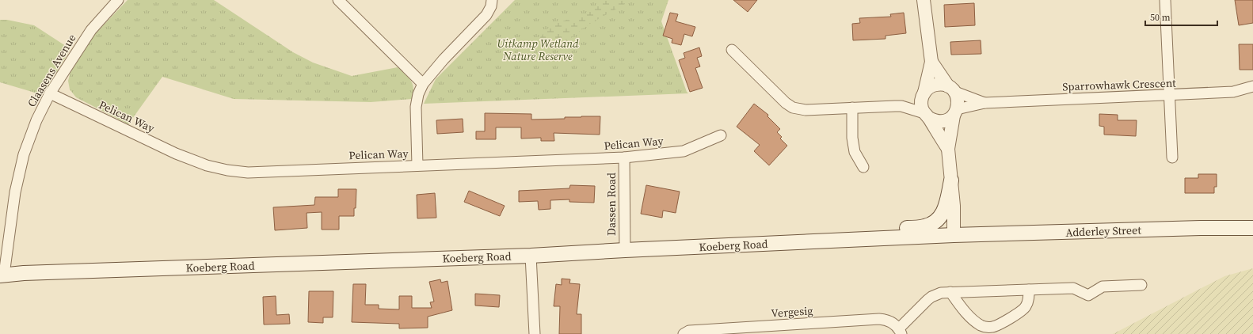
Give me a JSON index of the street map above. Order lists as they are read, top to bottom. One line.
{"streets":{"main road":["Adderley Street","Koeberg Road"],"street":["Claasens Avenue","Sparrowhawk Crescent","Pelican Way","Dassen Road","Vergesig"]},"crossings":[["Claasens Avenue","Pelican Way"],["Claasens Avenue","Koeberg Road"],["Pelican Way","Dassen Road"],["Dassen Road","Koeberg Road"],["Adderley Street","Koeberg Road"]],"parks":["Uitkamp Wetland Nature Reserve"],"scale_bar":"50 m"}
